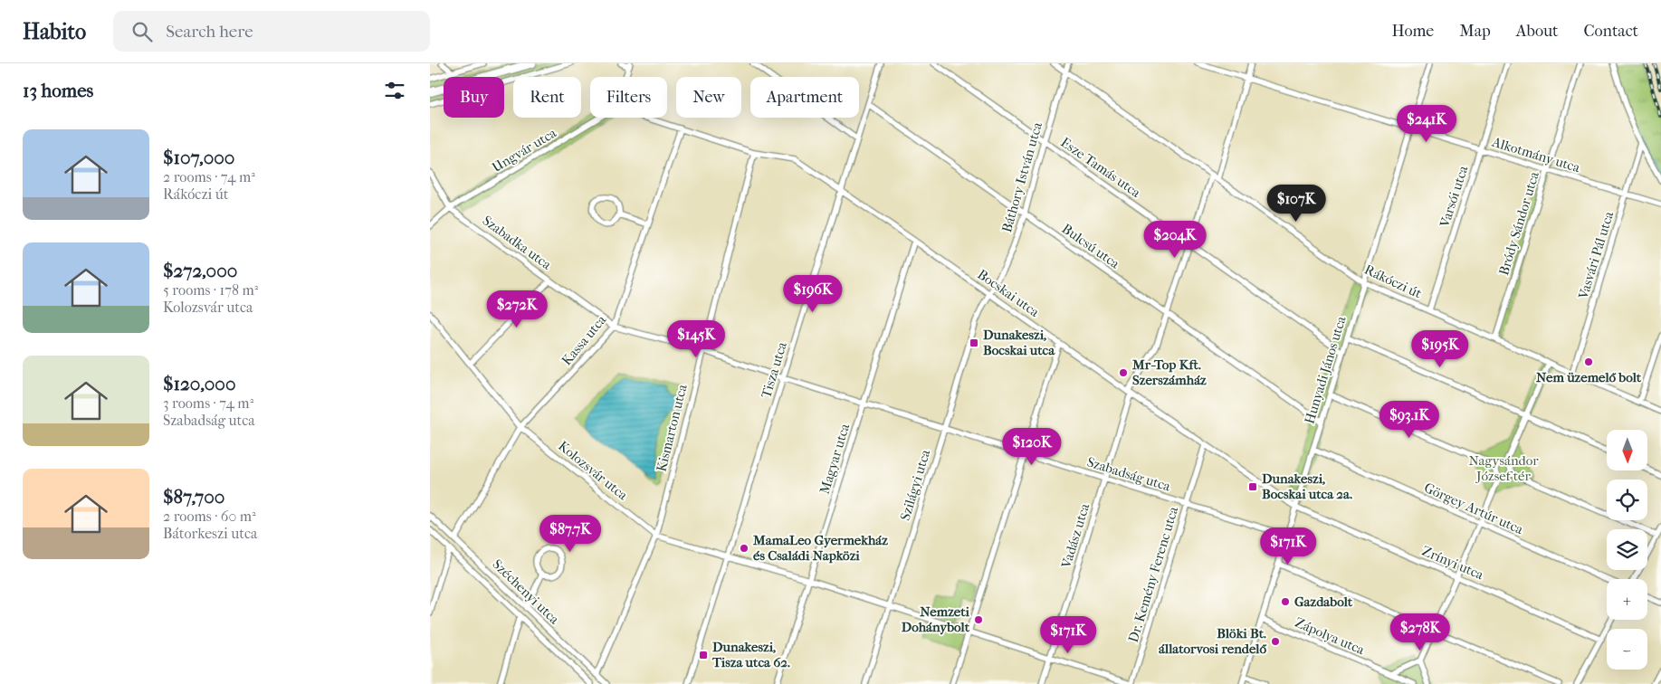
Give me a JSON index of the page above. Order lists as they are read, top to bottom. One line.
{"streets":{"street":["Ungvár utca","Alkotmány utca","Esze Tamás utca","Báthory István utca","Varsói utca","Bródy Sándor utca","Szabadka utca","Bulcsú utca","Vasvári Pál utca","Rákóczi út","Bocskai utca","Kassa utca","Tisza utca","Hunyadi János utca","Kismarton utca","Magyar utca","Kolozsvár utca","Szabadság utca","Szilágyi utca","Görgey Artúr utca","Vadász utca","Zrínyi utca","Dr. Kemény Ferenc utca","Széchenyi utca","Zápolya utca"]},"crossings":[["Ungvár utca","Szabadka utca"],["Alkotmány utca","Varsói utca"],["Alkotmány utca","Bródy Sándor utca"],["Alkotmány utca","Vasvári Pál utca"],["Alkotmány utca","Hunyadi János utca"],["Esze Tamás utca","Báthory István utca"],["Esze Tamás utca","Hunyadi János utca"],["Esze Tamás utca","Vadász utca"],["Báthory István utca","Bulcsú utca"],["Báthory István utca","Rákóczi út"],["Báthory István utca","Bocskai utca"],["Báthory István utca","Szilágyi utca"],["Varsói utca","Rákóczi út"],["Bródy Sándor utca","Rákóczi út"],["Szabadka utca","Kassa utca"],["Szabadka utca","Tisza utca"],["Szabadka utca","Kismarton utca"],["Szabadka utca","Szabadság utca"],["Bulcsú utca","Tisza utca"],["Bulcsú utca","Hunyadi János utca"],["Bulcsú utca","Vadász utca"],["Vasvári Pál utca","Rákóczi út"],["Rákóczi út","Hunyadi János utca"],["Rákóczi út","Vadász utca"],["Bocskai utca","Kassa utca"],["Bocskai utca","Tisza utca"],["Bocskai utca","Hunyadi János utca"],["Bocskai utca","Kismarton utca"],["Bocskai utca","Magyar utca"],["Bocskai utca","Szilágyi utca"],["Bocskai utca","Vadász utca"],["Bocskai utca","Zrínyi utca"],["Bocskai utca","Dr. Kemény Ferenc utca"],["Kassa utca","Kolozsvár utca"],["Kassa utca","Széchenyi utca"],["Tisza utca","Kolozsvár utca"],["Tisza utca","Szabadság utca"],["Hunyadi János utca","Szabadság utca"],["Hunyadi János utca","Görgey Artúr utca"],["Hunyadi János utca","Zrínyi utca"],["Hunyadi János utca","Zápolya utca"],["Kismarton utca","Kolozsvár utca"],["Kismarton utca","Széchenyi utca"],["Magyar utca","Kolozsvár utca"],["Magyar utca","Szabadság utca"],["Kolozsvár utca","Szilágyi utca"],["Kolozsvár utca","Vadász utca"],["Kolozsvár utca","Dr. Kemény Ferenc utca"],["Szabadság utca","Szilágyi utca"],["Szabadság utca","Vadász utca"],["Szabadság utca","Dr. Kemény Ferenc utca"]],"parks":["Nagysándor József tér"],"places":{"transit":["Dunakeszi, Bocskai utca","Dunakeszi, Bocskai utca 2a.","Dunakeszi, Tisza utca 62."],"other":["Nem üzemelő bolt","Mr-Top Kft. Szerszámház","MamaLeo Gyermekház és Családi Napközi","Gazdabolt","Nemzeti Dohánybolt","Blöki Bt. állatorvosi rendelő"]},"north":"bottom","page":{"header":"Habito","search":"Search here","nav":["Home","Map","About","Contact"],"heading":"13 homes","chip":["Buy","Rent","Filters","New","Apartment"],"price":["$241K","$107K","$204K","$196K","$272K","$145K","$195K","$93.1K","$120K","$87.7K","$171K","$278K","$171K"],"list":[{"name":"$107,000","note":"2 rooms · 74 m² · Rákóczi út"},{"name":"$272,000","note":"5 rooms · 178 m² · Kolozsvár utca"},{"name":"$120,000","note":"3 rooms · 74 m² · Szabadság utca"},{"name":"$87,700","note":"2 rooms · 60 m² · Bátorkeszi utca"}],"map_buttons":["+","−"]}}
